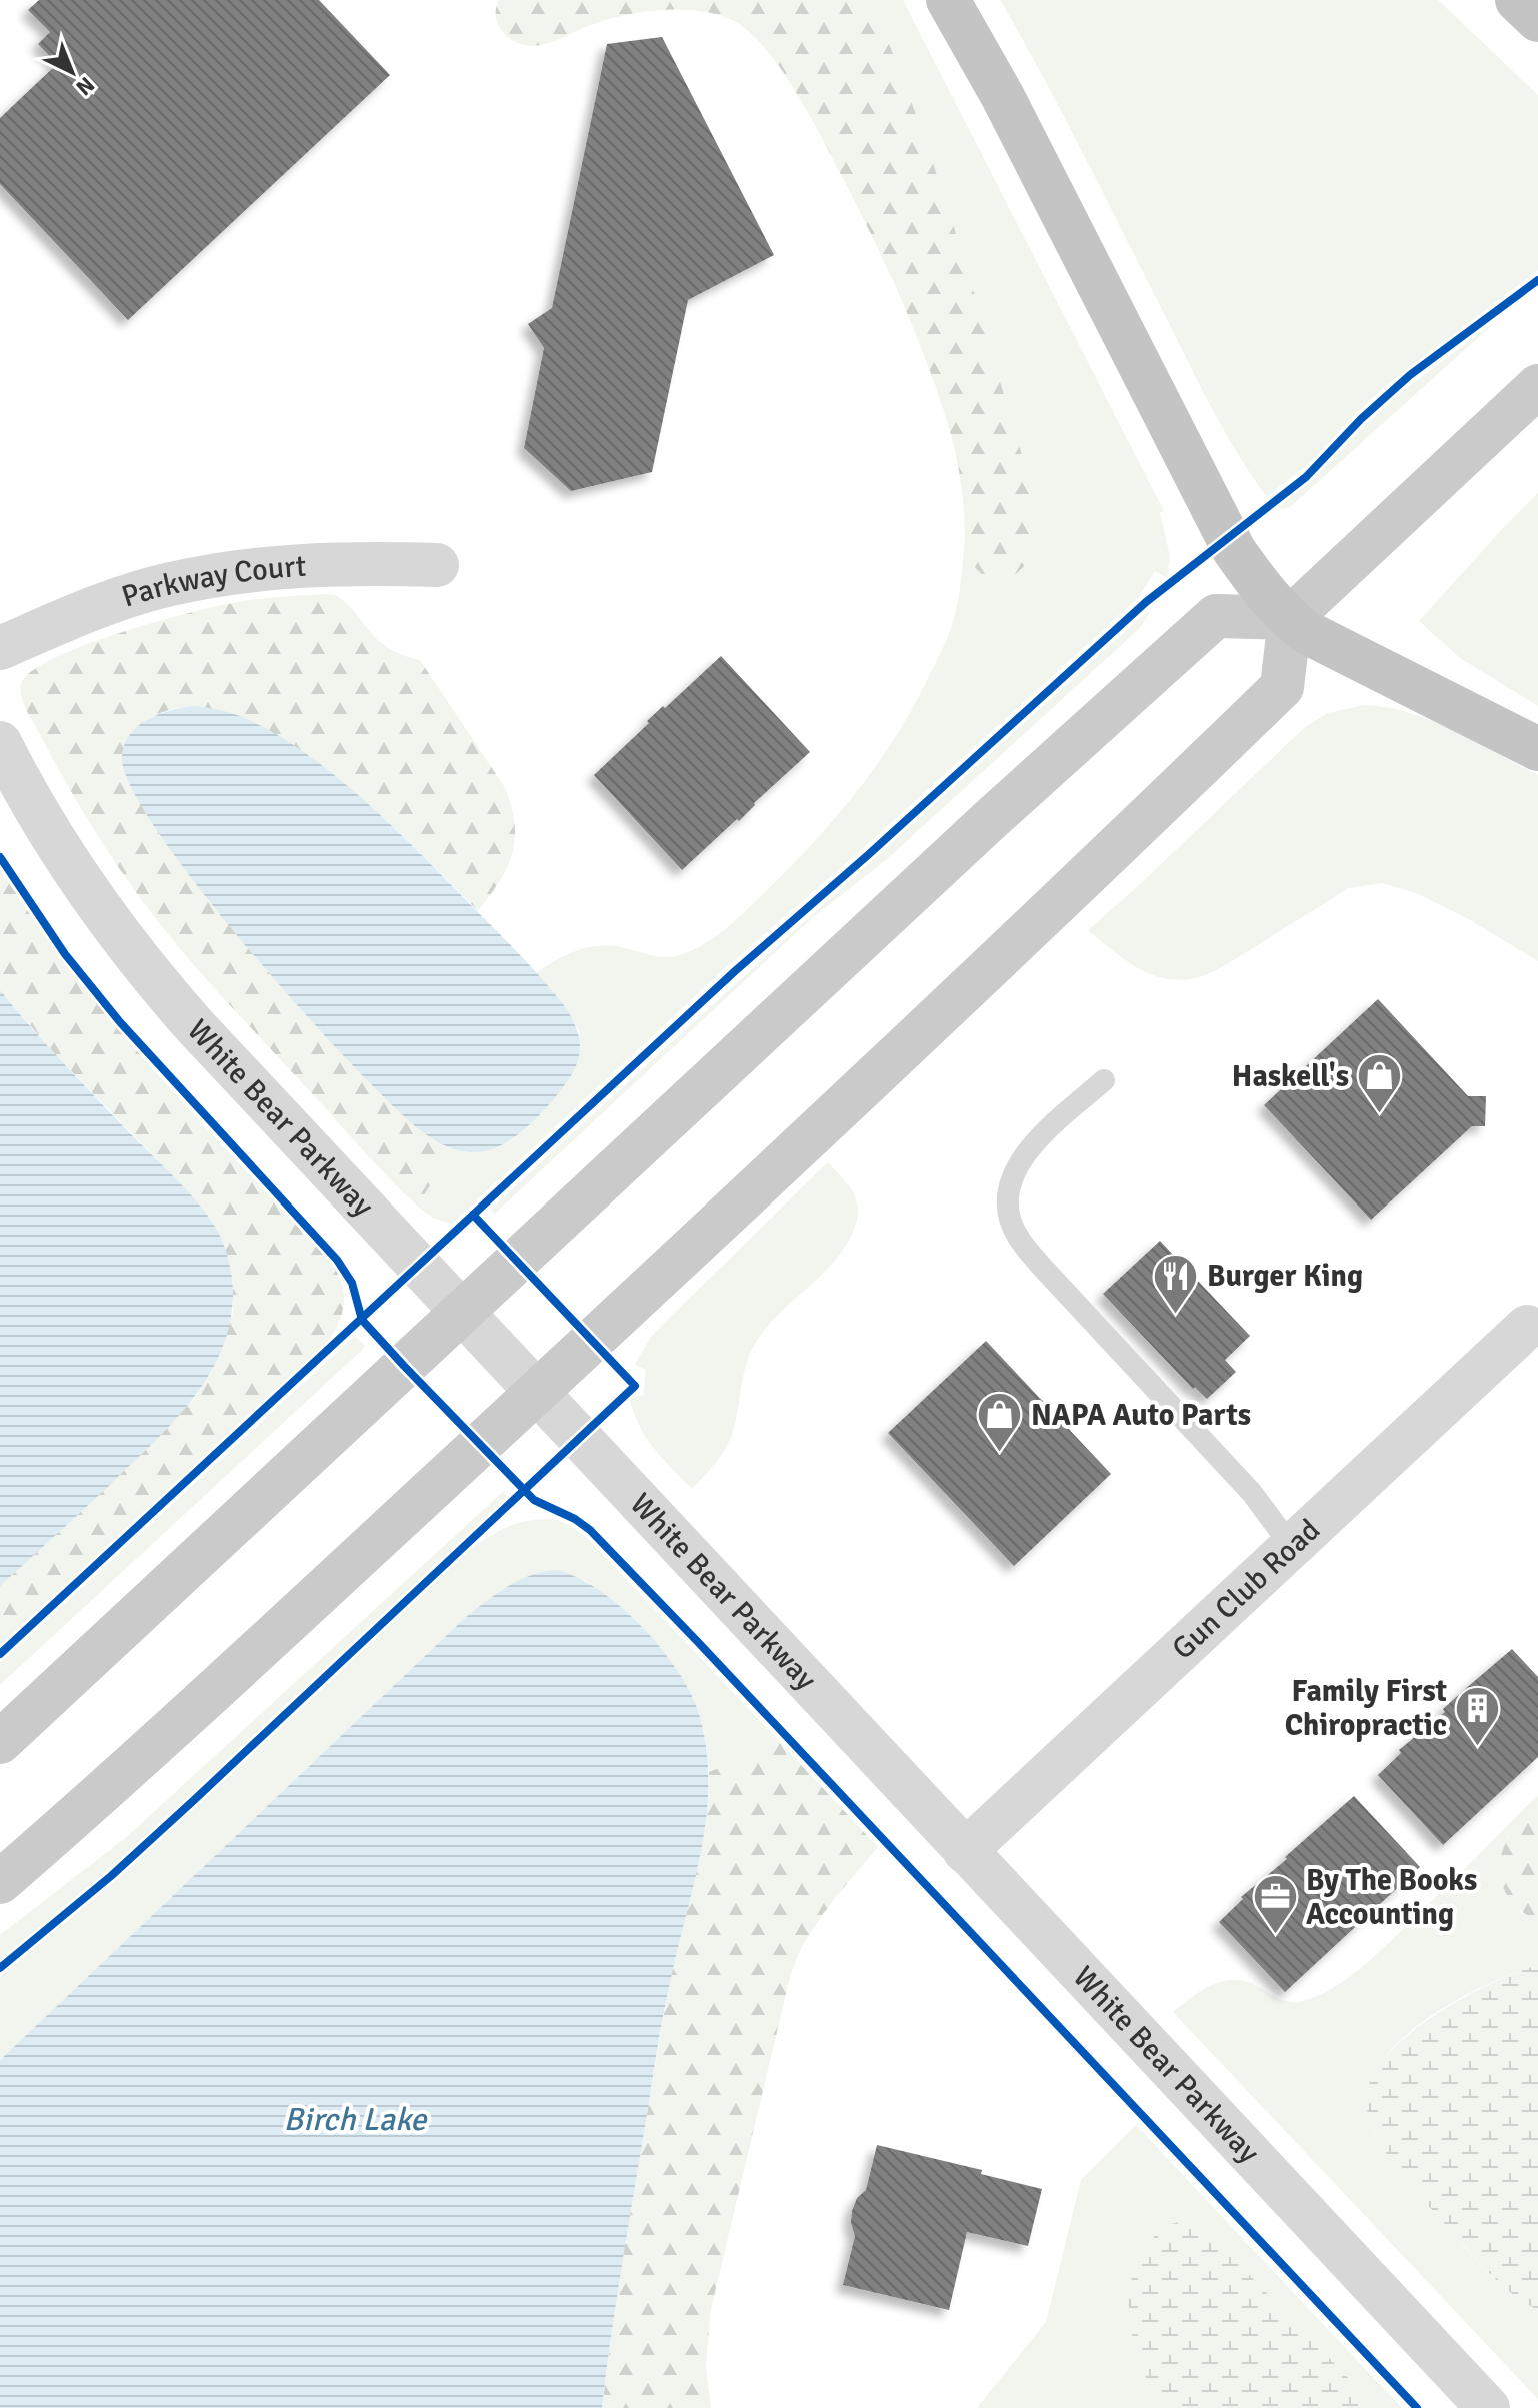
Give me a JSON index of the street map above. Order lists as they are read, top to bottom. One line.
{"streets":{"street":["Parkway Court","White Bear Parkway","Gun Club Road"]},"crossings":[["White Bear Parkway","Gun Club Road"]],"water":["Birch Lake"],"places":{"shop":["Haskell's","NAPA Auto Parts"],"restaurant":["Burger King"],"building":["Family First Chiropractic"],"office":["By The Books Accounting"]},"north":"bottom right"}
